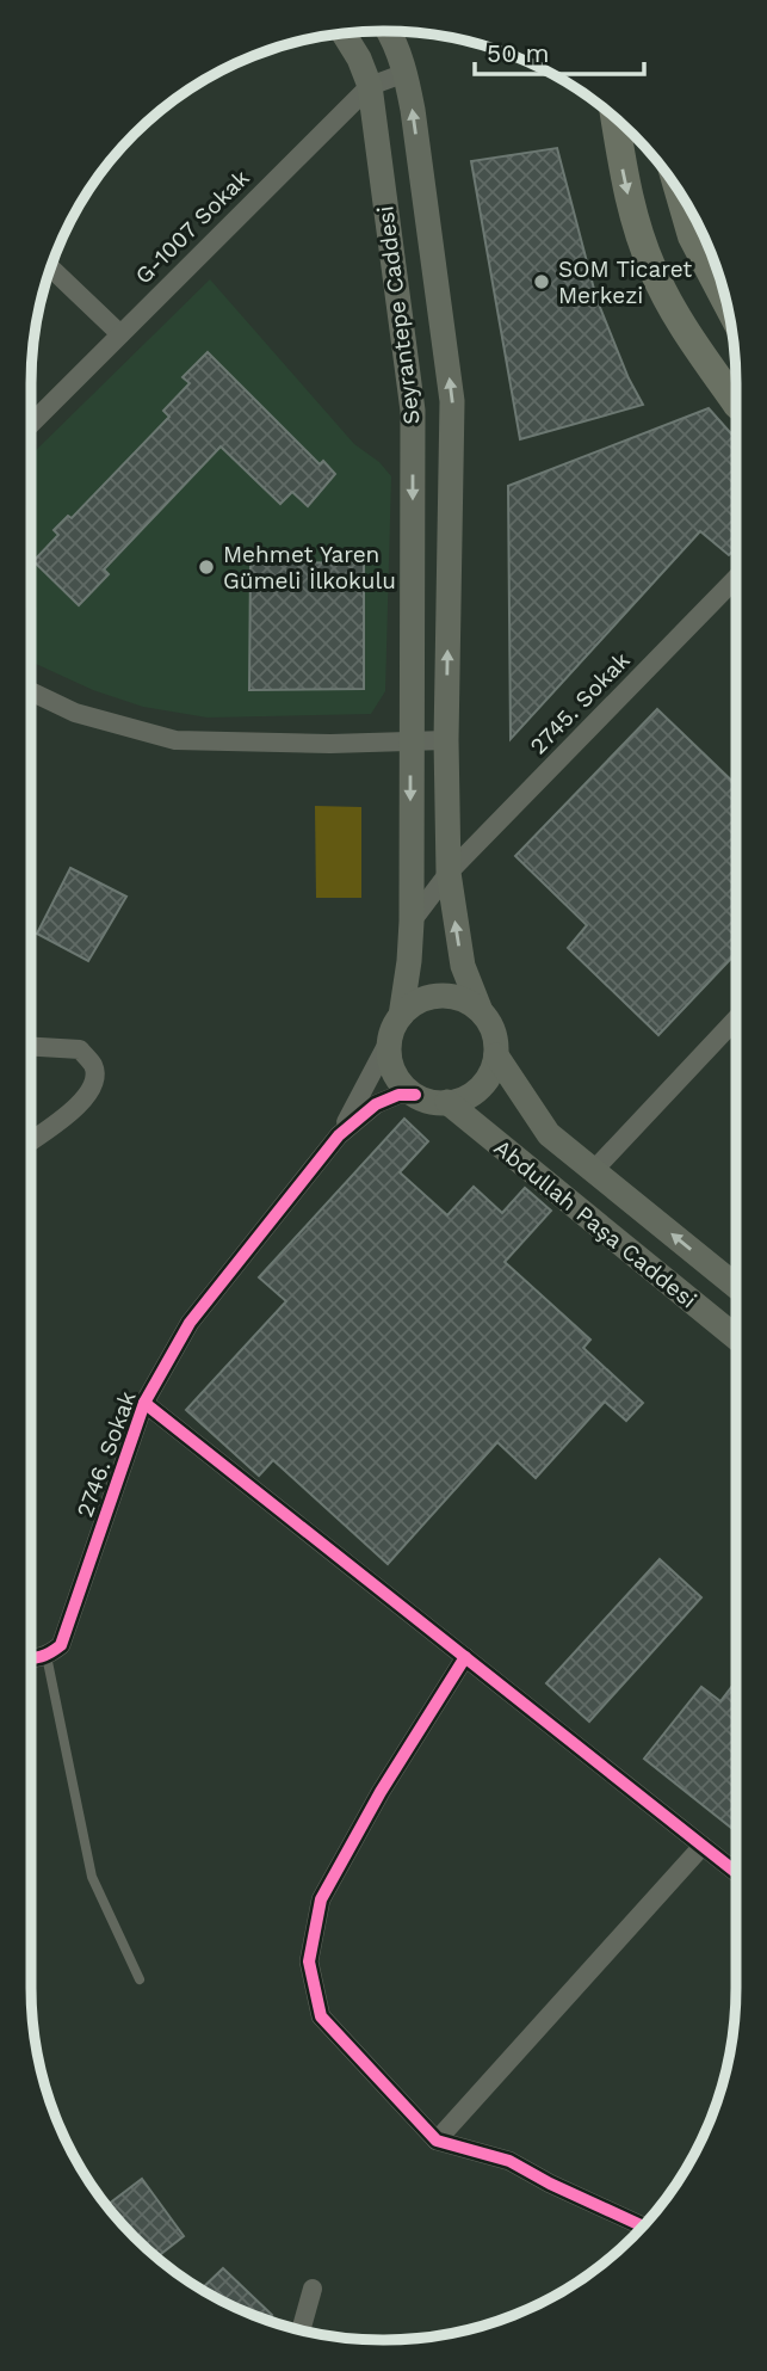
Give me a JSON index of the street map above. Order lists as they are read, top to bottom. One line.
{"streets":{"main road":["Seyrantepe Caddesi","Abdullah Paşa Caddesi"],"street":["G-1007 Sokak","2745. Sokak","2746. Sokak"]},"crossings":[["G-1007 Sokak","Seyrantepe Caddesi"],["Seyrantepe Caddesi","2745. Sokak"],["Seyrantepe Caddesi","Abdullah Paşa Caddesi"]],"places":["SOM Ticaret Merkezi","Mehmet Yaren Gümeli İlkokulu"],"scale_bar":"50 m"}
